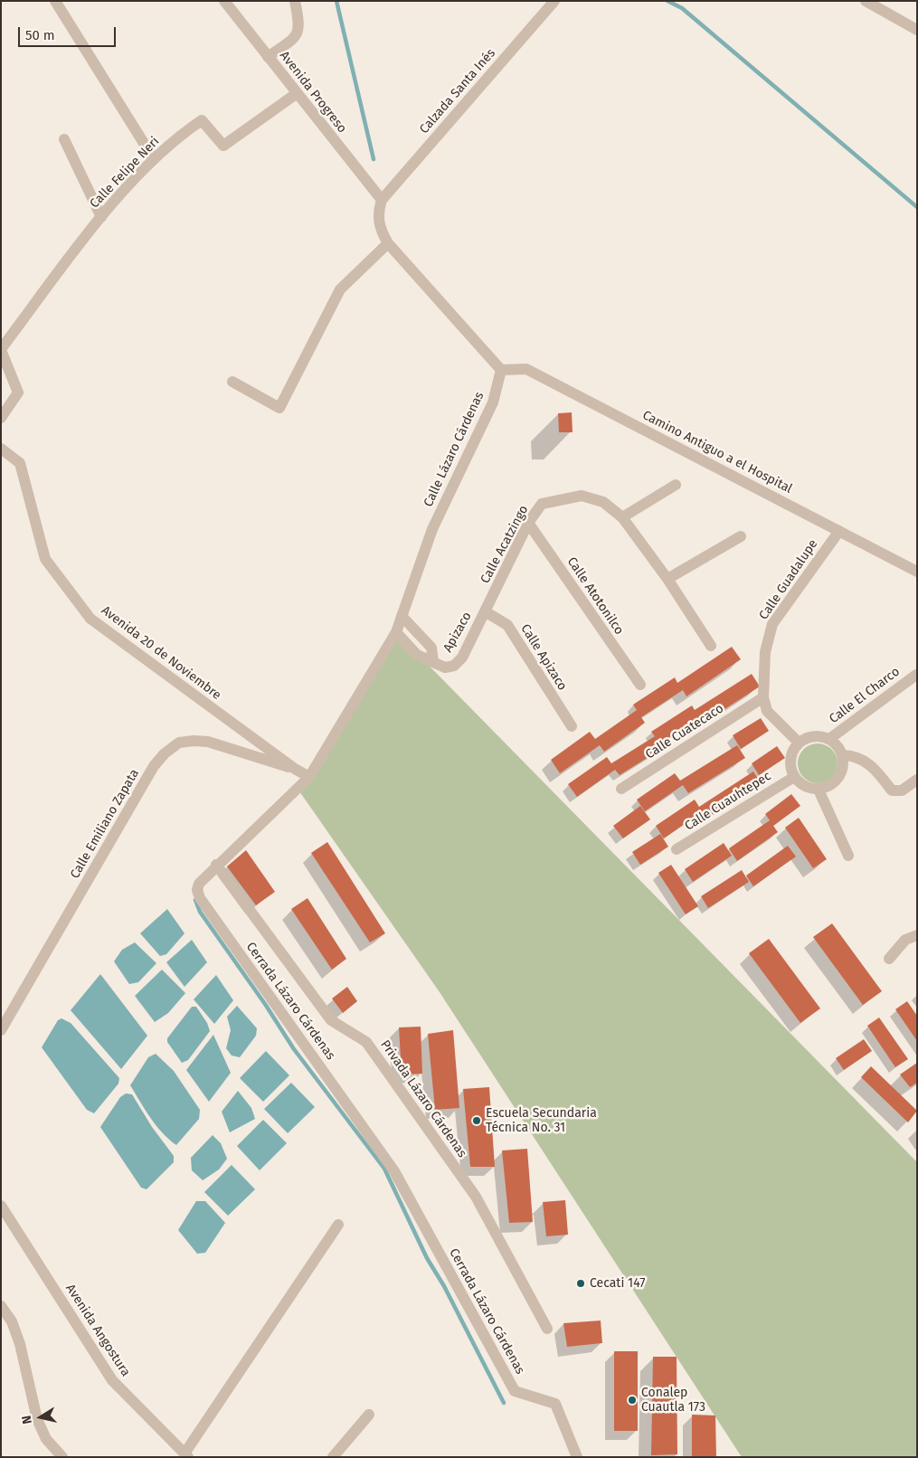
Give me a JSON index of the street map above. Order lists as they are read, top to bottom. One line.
{"streets":{"street":["Calzada Santa Inés","Avenida Progreso","Calle Felipe Neri","Calle Lázaro Cárdenas","Camino Antiguo a el Hospital","Calle Acatzingo","Calle Guadalupe","Calle Atotonilco","Apizaco","Avenida 20 de Noviembre","Calle Apizaco","Calle El Charco","Calle Cuatecaco","Calle Cuauhtepec","Calle Emiliano Zapata","Cerrada Lázaro Cárdenas","Privada Lázaro Cárdenas","Avenida Angostura"]},"crossings":[["Calzada Santa Inés","Avenida Progreso"],["Avenida Progreso","Calle Felipe Neri"],["Calle Lázaro Cárdenas","Camino Antiguo a el Hospital"],["Calle Lázaro Cárdenas","Cerrada Lázaro Cárdenas"],["Camino Antiguo a el Hospital","Calle Guadalupe"],["Calle Acatzingo","Calle Atotonilco"],["Calle Acatzingo","Apizaco"],["Calle Acatzingo","Calle Apizaco"],["Calle Guadalupe","Calle El Charco"],["Calle Guadalupe","Calle Cuatecaco"],["Calle Guadalupe","Calle Cuauhtepec"],["Apizaco","Calle Apizaco"],["Avenida 20 de Noviembre","Calle Emiliano Zapata"],["Avenida 20 de Noviembre","Cerrada Lázaro Cárdenas"],["Calle El Charco","Calle Cuauhtepec"],["Cerrada Lázaro Cárdenas","Privada Lázaro Cárdenas"]],"places":["Escuela Secundaria Técnica No. 31","Cecati 147","Conalep Cuautla 173"],"scale_bar":"50 m","north":"left"}
